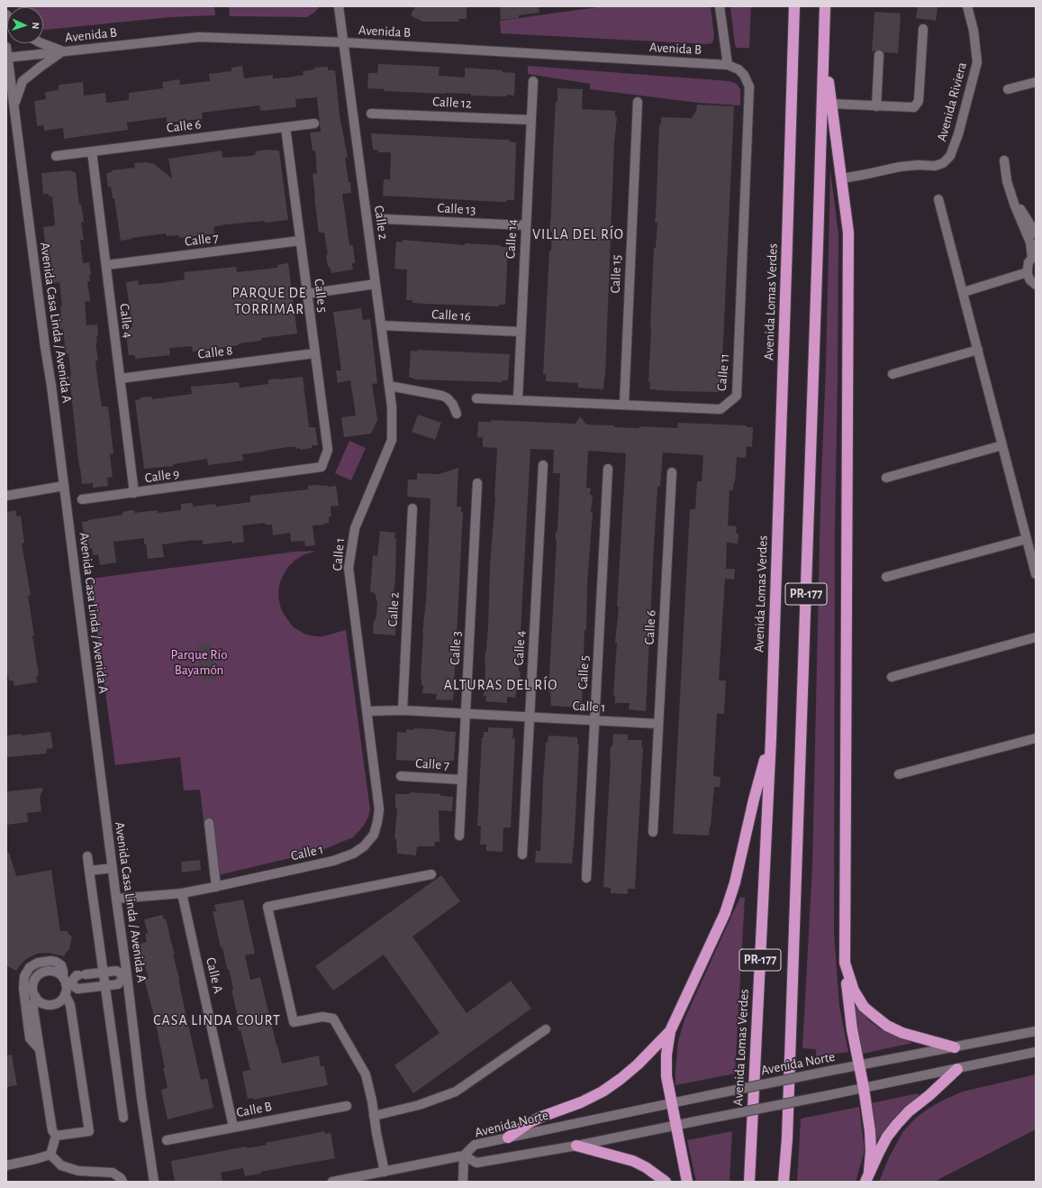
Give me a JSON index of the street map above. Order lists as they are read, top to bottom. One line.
{"streets":{"highway":["Avenida Lomas Verdes","PR-177"],"street":["Avenida B","Avenida Riviera","Calle 12","Calle 6","Calle 13","Calle 2","Calle 14","Calle 7","Calle 15","Calle 5","Calle 16","Calle 4","Avenida Casa Linda / Avenida A","Calle 8","Calle 11","Calle 9","Calle 1","Calle 3","Calle A","Avenida Norte","Calle B"]},"crossings":[["Avenida B","Calle 2"],["Avenida B","Avenida Casa Linda / Avenida A"],["Avenida B","Calle 11"],["Calle 12","Calle 14"],["Calle 6","Calle 5"],["Calle 6","Calle 4"],["Calle 6","Calle 1"],["Calle 13","Calle 14"],["Calle 2","Calle 16"],["Calle 2","Calle 1"],["Calle 14","Calle 16"],["Calle 14","Calle 11"],["Calle 7","Calle 5"],["Calle 7","Calle 4"],["Calle 7","Calle 3"],["Calle 15","Calle 11"],["Calle 5","Calle 8"],["Calle 5","Calle 9"],["Calle 5","Calle 1"],["Calle 4","Calle 8"],["Calle 4","Calle 9"],["Calle 4","Calle 1"],["Avenida Casa Linda / Avenida A","Calle 1"],["Calle 1","Calle 3"],["Calle 1","Calle A"],["Calle A","Calle B"]],"districts":["VILLA DEL RÍO","PARQUE DE TORRIMAR","ALTURAS DEL RÍO","CASA LINDA COURT"],"parks":["Parque Río Bayamón"],"north":"right"}
